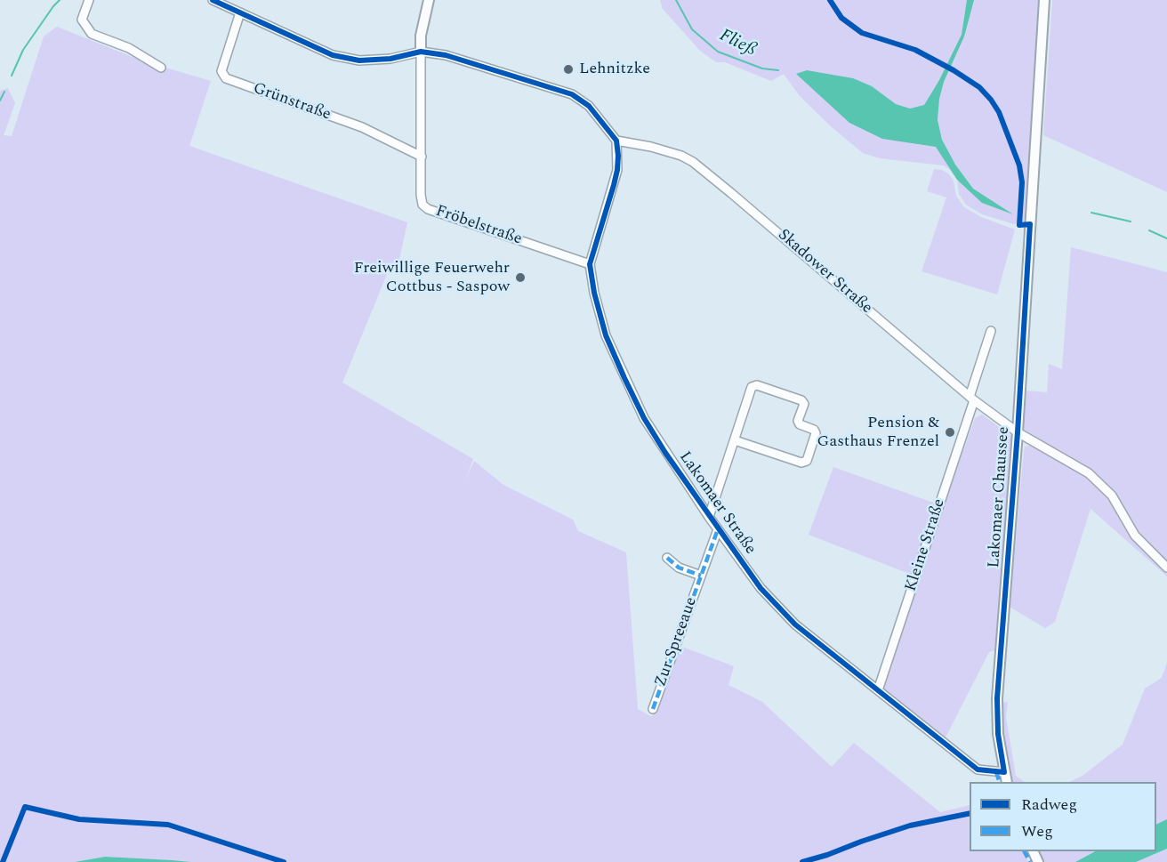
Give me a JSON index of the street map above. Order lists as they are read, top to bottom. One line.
{"streets":{"street":["Grünstraße","Fröbelstraße","Skadower Straße","Lakomaer Chaussee","Lakomaer Straße","Kleine Straße","Zur Spreeaue"]},"crossings":[["Grünstraße","Fröbelstraße"],["Fröbelstraße","Lakomaer Straße"],["Skadower Straße","Lakomaer Chaussee"],["Skadower Straße","Lakomaer Straße"],["Skadower Straße","Kleine Straße"],["Lakomaer Chaussee","Lakomaer Straße"],["Lakomaer Straße","Kleine Straße"],["Lakomaer Straße","Zur Spreeaue"]],"water":["Fließ"],"places":["Lehnitzke","Freiwillige Feuerwehr Cottbus - Saspow","Pension & Gasthaus Frenzel"],"legend":["Radweg","Weg"]}
